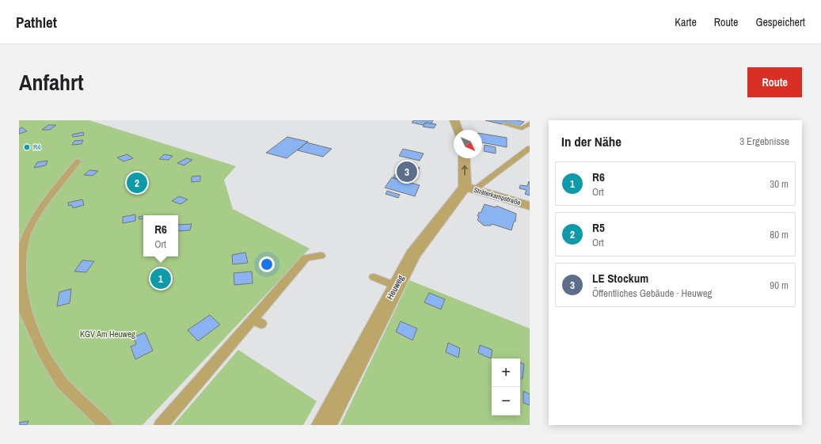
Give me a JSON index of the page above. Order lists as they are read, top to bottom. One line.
{"streets":{"street":["Sträterkampstraße","Heuweg"]},"crossings":[["Sträterkampstraße","Heuweg"]],"parks":["KGV Am Heuweg"],"places":["R4"],"north":"bottom right","page":{"header":"Pathlet","nav":["Karte","Route","Gespeichert"],"title":"Anfahrt","buttons":"Route","heading":["In der Nähe","3 Ergebnisse"],"pins":["3","2","1"],"list":[{"mark":"1","name":"R6","note":"Ort","value":"30 m"},{"mark":"2","name":"R5","note":"Ort","value":"80 m"},{"mark":"3","name":"LE Stockum","note":"Öffentliches Gebäude · Heuweg","value":"90 m"}],"popup":["R6","Ort"],"map_buttons":["+","−"]}}
